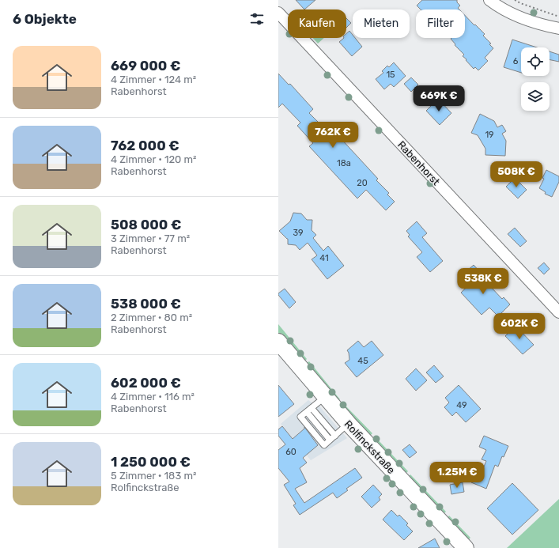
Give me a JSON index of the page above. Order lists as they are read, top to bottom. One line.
{"streets":{"main road":["Rolfinckstraße"],"street":["Rabenhorst"]},"house_numbers":["6","15","19","18a","20","39","41","45","49","60"],"page":{"heading":"6 Objekte","chip":["Kaufen","Mieten","Filter"],"list":[{"name":"669 000 €","note":"4 Zimmer · 124 m² · Rabenhorst"},{"name":"762 000 €","note":"4 Zimmer · 120 m² · Rabenhorst"},{"name":"508 000 €","note":"3 Zimmer · 77 m² · Rabenhorst"},{"name":"538 000 €","note":"2 Zimmer · 80 m² · Rabenhorst"},{"name":"602 000 €","note":"4 Zimmer · 116 m² · Rabenhorst"},{"name":"1 250 000 €","note":"5 Zimmer · 183 m² · Rolfinckstraße"}],"price":["669K €","762K €","508K €","538K €","602K €","1.25M €"]}}
